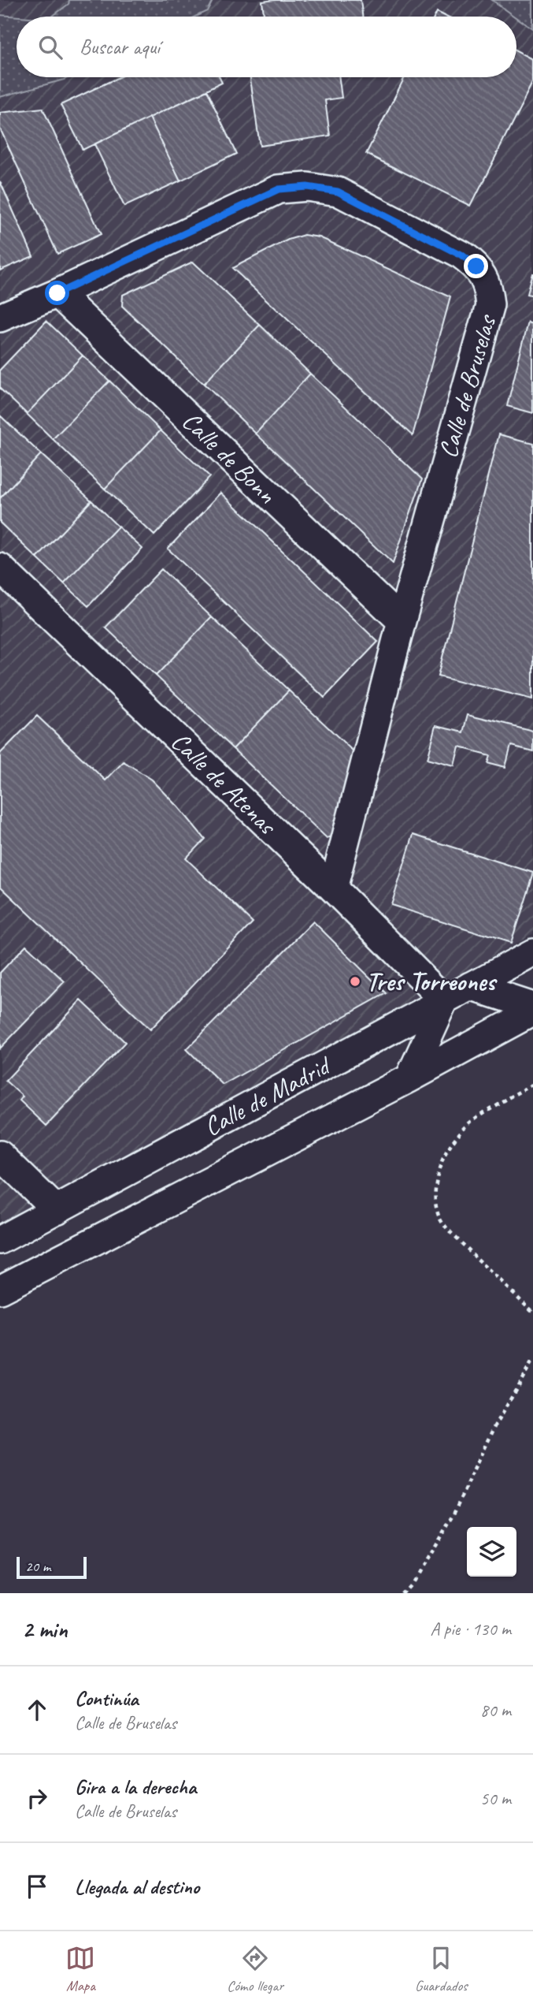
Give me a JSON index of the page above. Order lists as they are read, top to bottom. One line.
{"streets":{"street":["Calle de Bruselas","Calle de Bonn","Calle de Atenas","Calle de Madrid"]},"crossings":[["Calle de Bruselas","Calle de Bonn"],["Calle de Bruselas","Calle de Atenas"],["Calle de Atenas","Calle de Madrid"]],"places":["Tres Torreones"],"scale_bar":"20 m","page":{"search":"Buscar aquí","scale":"20 m","heading":["2 min","A pie · 130 m"],"list":[["Continúa","Calle de Bruselas","80 m"],["Gira a la derecha","Calle de Bruselas","50 m"],"Llegada al destino"],"nav":["Mapa","Cómo llegar","Guardados"]}}
